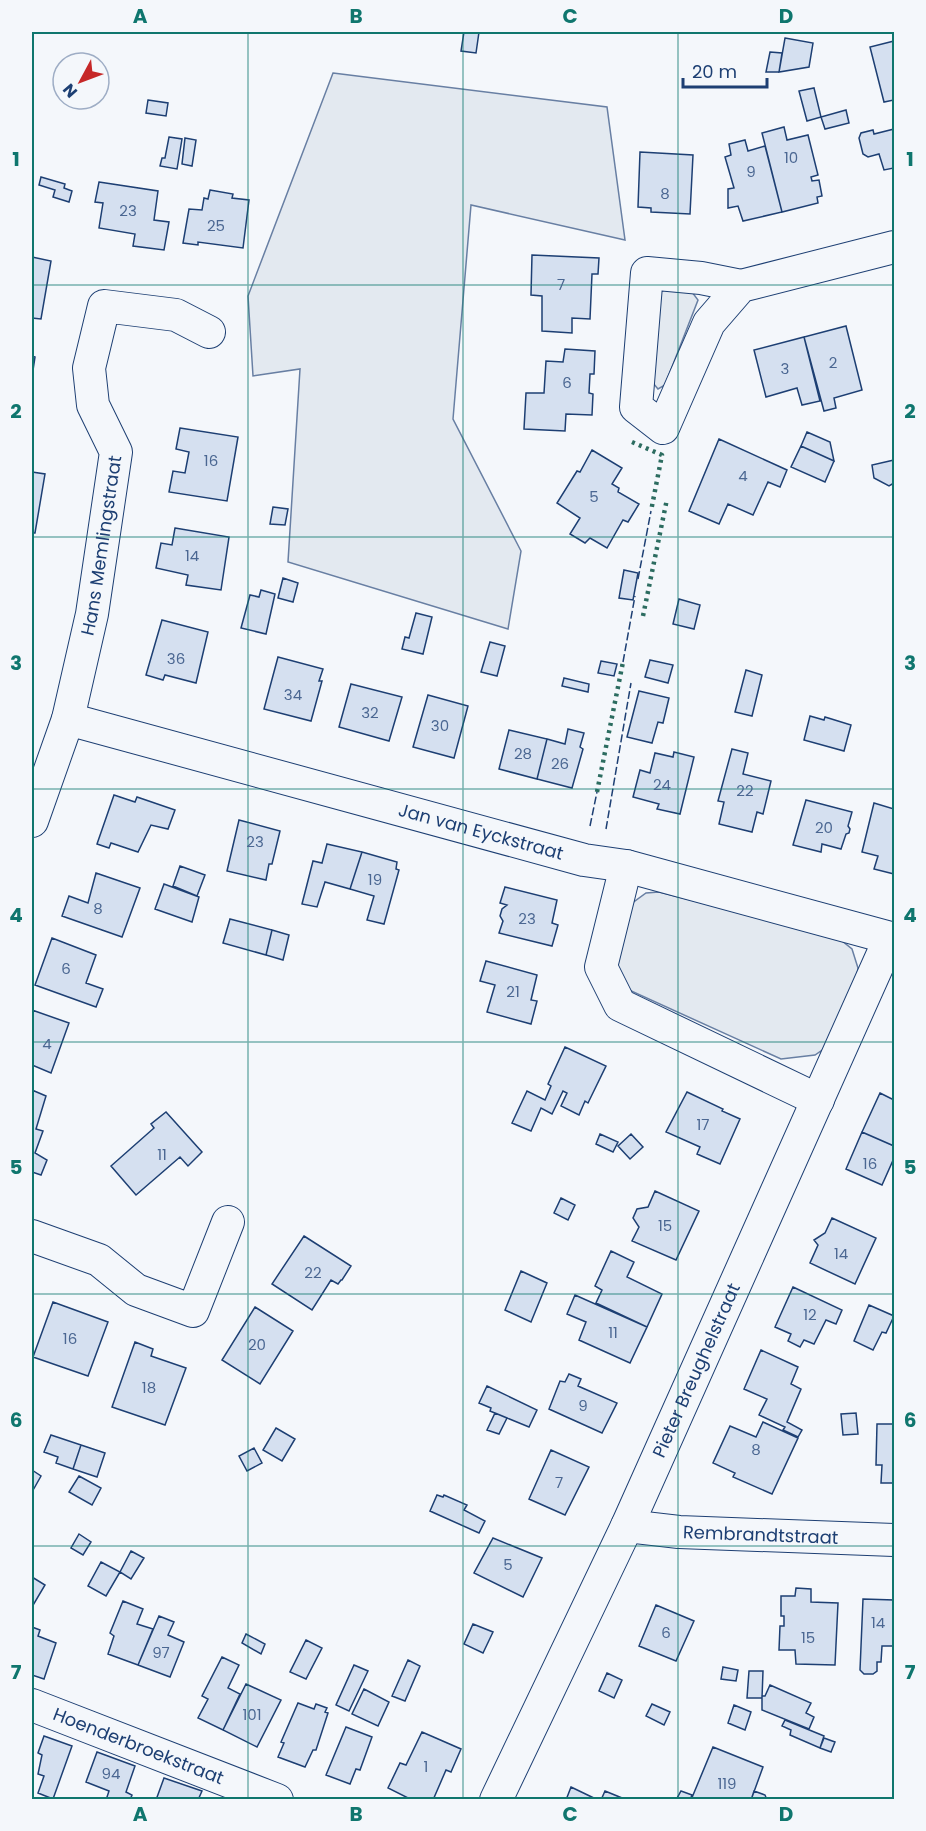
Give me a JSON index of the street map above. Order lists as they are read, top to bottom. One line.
{"streets":{"street":["Hans Memlingstraat","Jan van Eyckstraat","Pieter Breughelstraat","Rembrandtstraat","Hoenderbroekstraat"]},"crossings":[["Hans Memlingstraat","Jan van Eyckstraat"],["Jan van Eyckstraat","Pieter Breughelstraat"],["Pieter Breughelstraat","Rembrandtstraat"]],"house_numbers":["10","9","8","23","25","7","2","3","6","16","4","5","14","36","34","32","30","28","26","24","22","20","23","19","8","23","6","21","4","17","11","16","15","14","22","12","11","16","20","18","9","8","7","5","14","6","15","97","101","1","94","119"],"scale_bar":"20 m","north":"bottom left","grid":{"columns":["A","B","C","D"],"rows":["1","2","3","4","5","6","7"]}}
